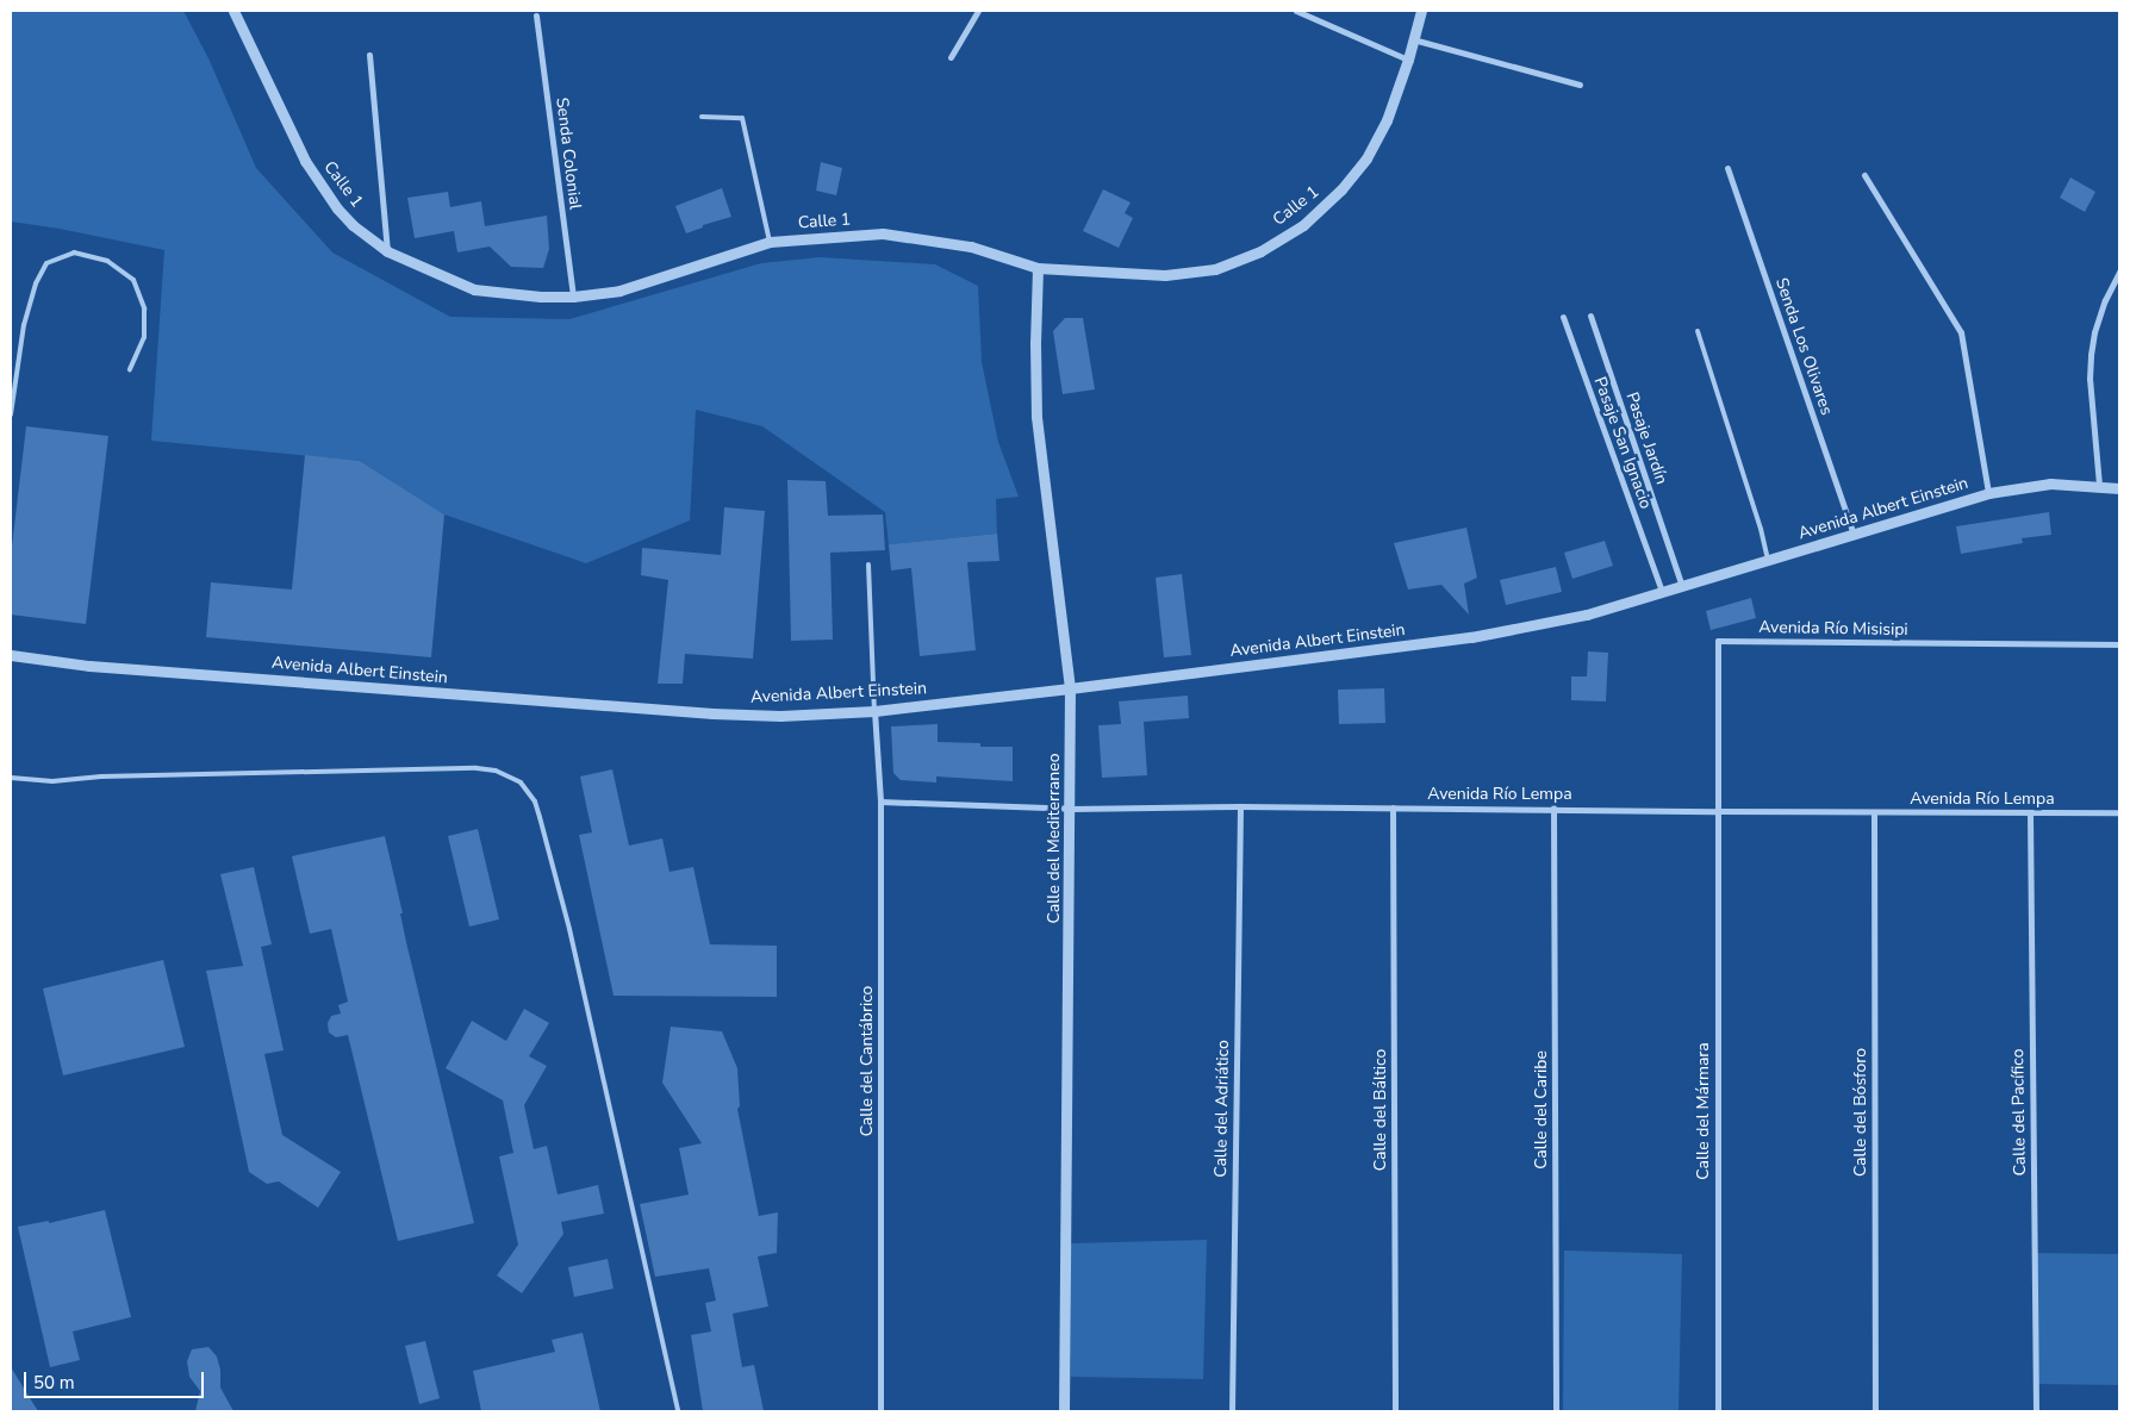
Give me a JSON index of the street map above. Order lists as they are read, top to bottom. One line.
{"streets":{"street":["Senda Colonial","Calle 1","Senda Los Olivares","Pasaje Jardín","Pasaje San Ignacio","Avenida Albert Einstein","Avenida Río Misisipi","Avenida Río Lempa","Calle del Mediterraneo","Calle del Cantábrico","Calle del Adriático","Calle del Báltico","Calle del Caribe","Calle del Mármara","Calle del Bósforo","Calle del Pacífico"]},"crossings":[["Senda Colonial","Calle 1"],["Calle 1","Calle del Mediterraneo"],["Senda Los Olivares","Avenida Albert Einstein"],["Pasaje Jardín","Avenida Albert Einstein"],["Pasaje San Ignacio","Avenida Albert Einstein"],["Avenida Albert Einstein","Calle del Mediterraneo"],["Avenida Albert Einstein","Calle del Cantábrico"],["Avenida Río Misisipi","Avenida Río Lempa"],["Avenida Río Misisipi","Calle del Mármara"],["Avenida Río Lempa","Calle del Mediterraneo"],["Avenida Río Lempa","Calle del Cantábrico"],["Avenida Río Lempa","Calle del Adriático"],["Avenida Río Lempa","Calle del Báltico"],["Avenida Río Lempa","Calle del Caribe"],["Avenida Río Lempa","Calle del Mármara"],["Avenida Río Lempa","Calle del Bósforo"],["Avenida Río Lempa","Calle del Pacífico"]],"scale_bar":"50 m"}
